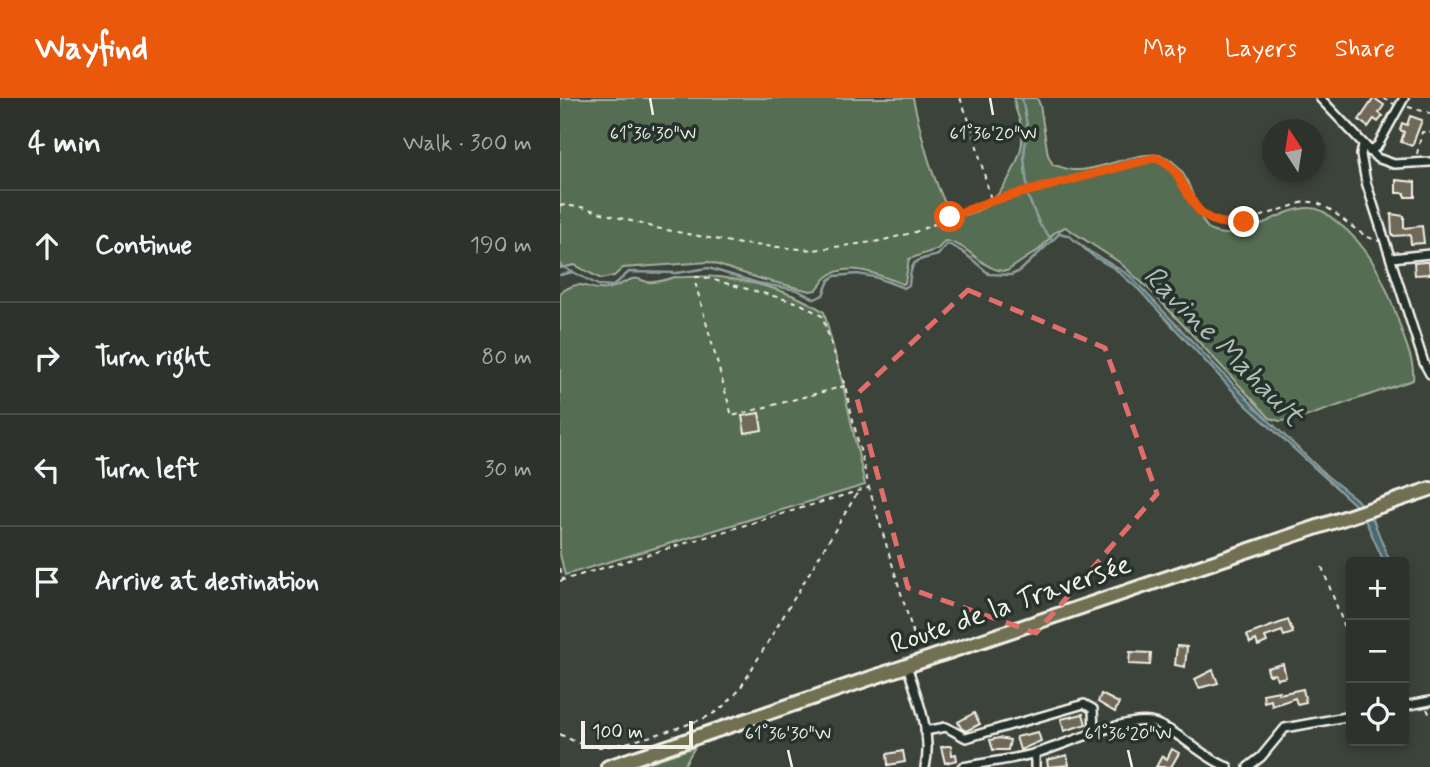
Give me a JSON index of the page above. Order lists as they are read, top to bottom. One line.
{"streets":{"main road":["Route de la Traversée"]},"water":["Ravine Mahault"],"scale_bar":"100 m","north":"top","page":{"header":"Wayfind","nav":["Map","Layers","Share"],"heading":["4 min","Walk · 300 m"],"list":[["Continue","190 m"],["Turn right","80 m"],["Turn left","30 m"],"Arrive at destination"],"map_buttons":["+","−"],"scale":"100 m"},"coordinates":["61°36'30\"W","61°36'20\"W"]}
